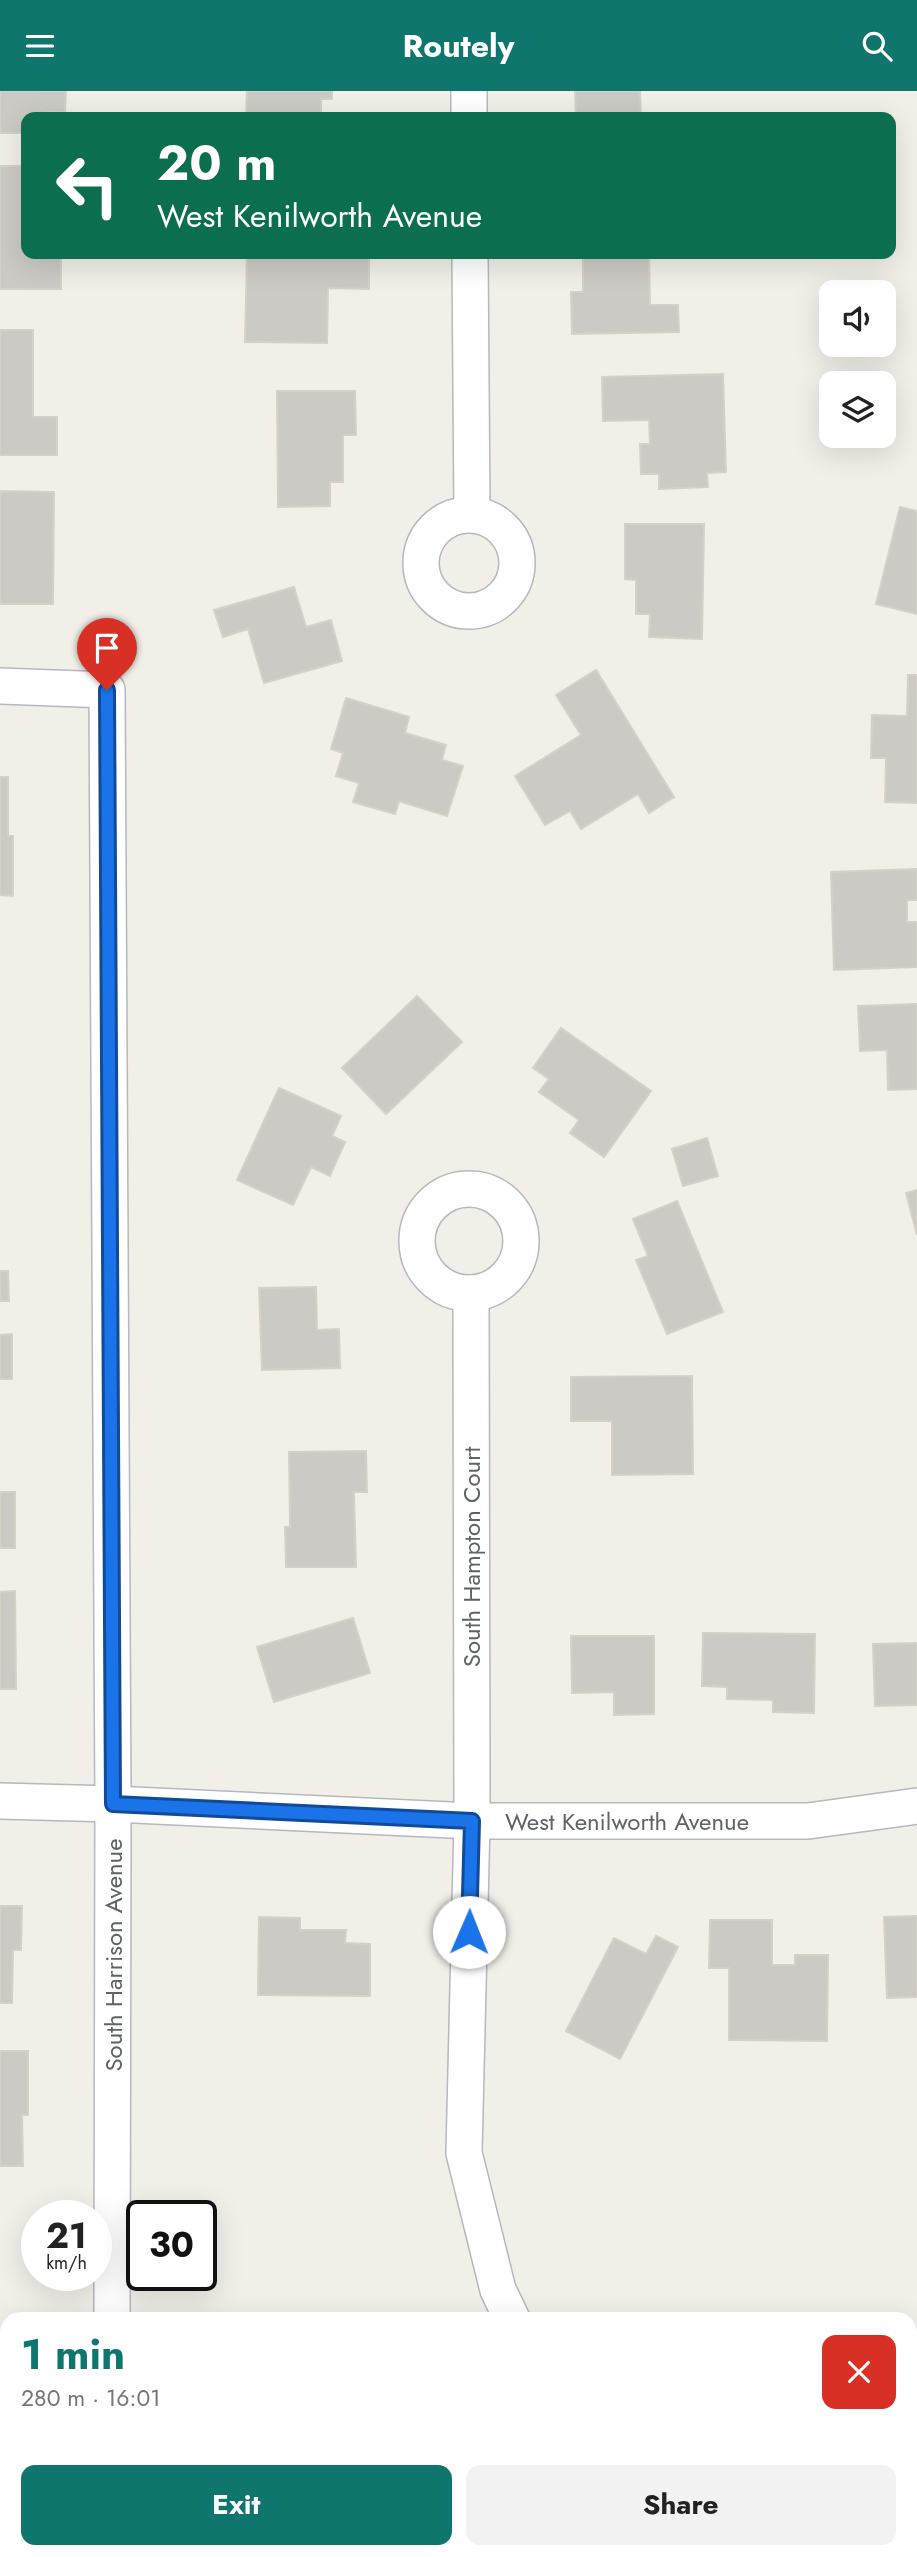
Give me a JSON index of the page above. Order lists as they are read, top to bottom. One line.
{"streets":{"street":["South Hampton Court","West Kenilworth Avenue","South Harrison Avenue"]},"crossings":[["South Hampton Court","West Kenilworth Avenue"],["West Kenilworth Avenue","South Harrison Avenue"]],"page":{"header":"Routely","turn":["20 m","West Kenilworth Avenue"],"speed":"21 km/h","limit":"30","heading":["1 min","280 m · 16:01"],"buttons":["Exit","Share"]}}
